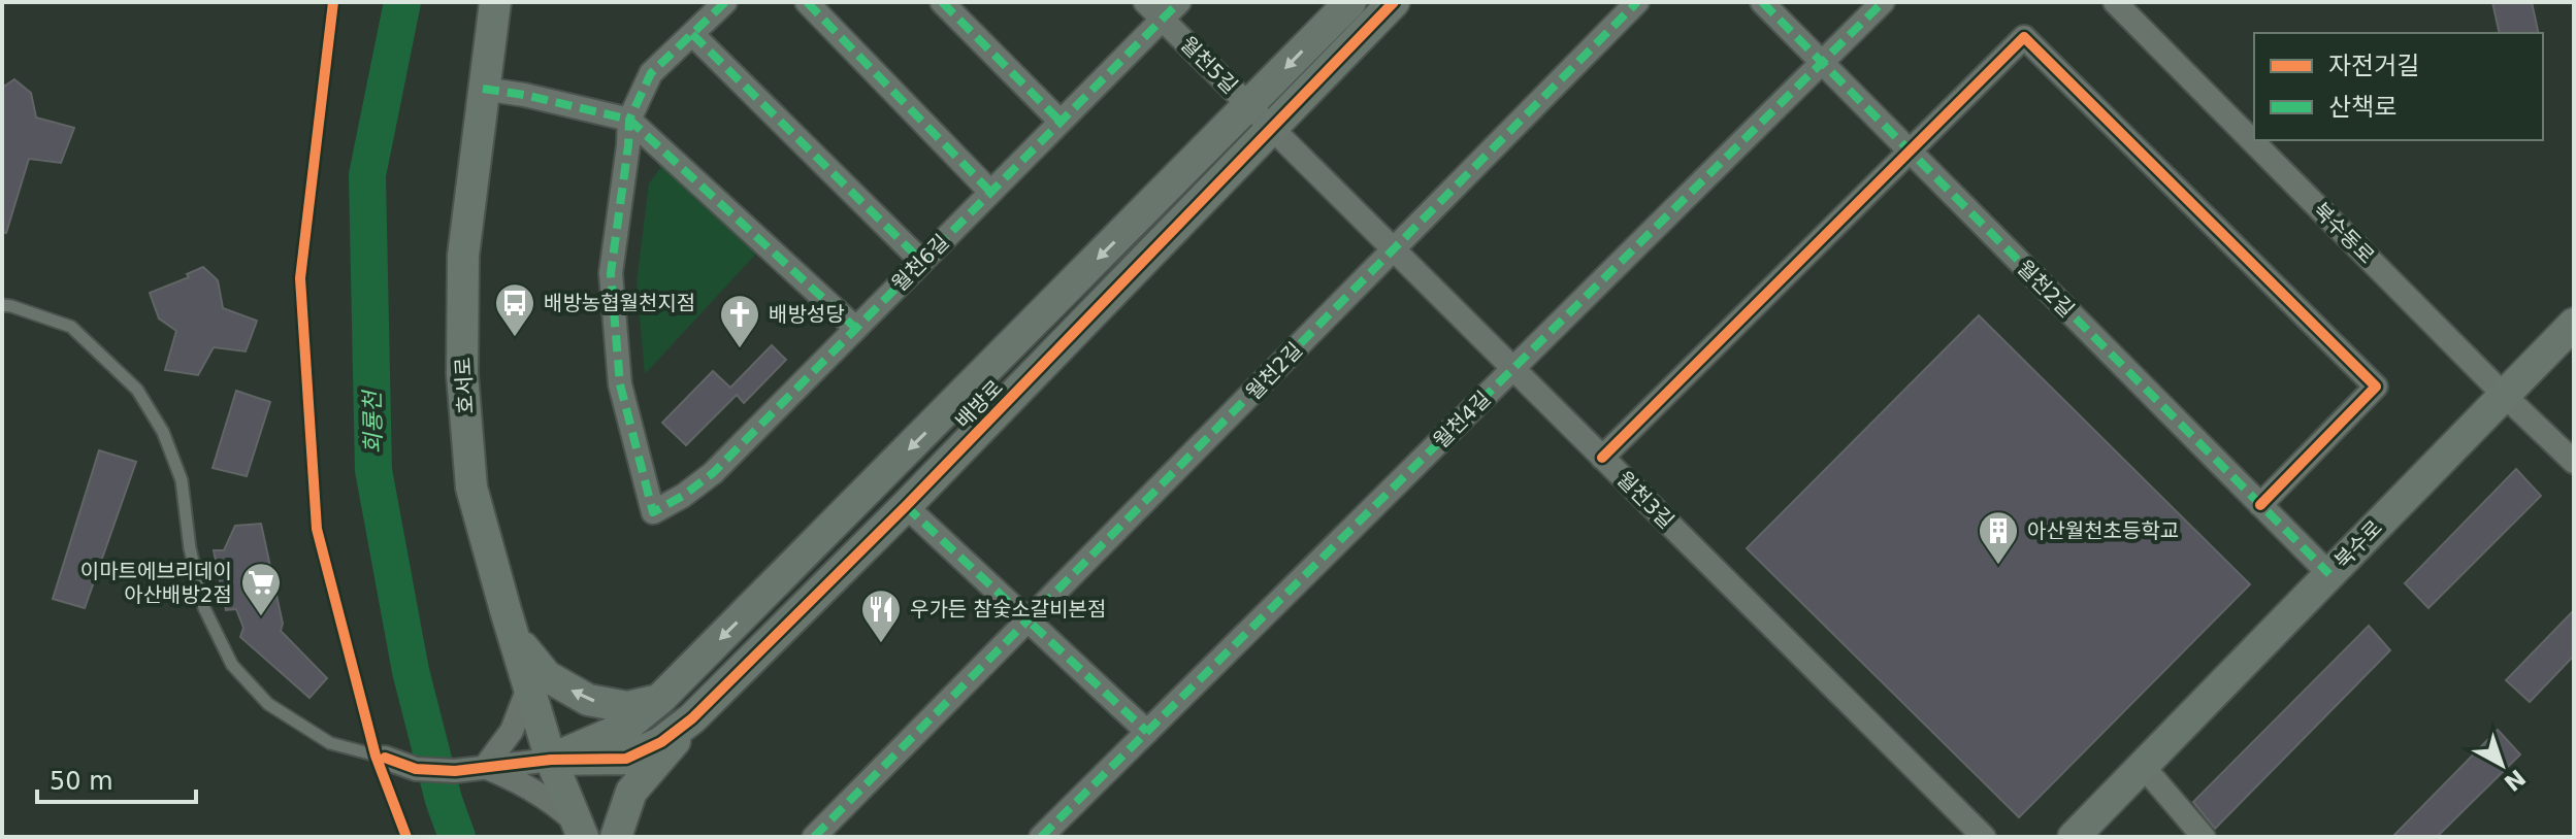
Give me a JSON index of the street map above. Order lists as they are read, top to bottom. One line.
{"streets":{"street":["월천5길","북수동로","월천6길","월천2길","호서로","배방로","월천4길","월천3길","북수로"]},"crossings":[["월천5길","월천6길"],["월천5길","배방로"],["월천5길","월천3길"],["북수동로","북수로"],["월천2길","월천4길"],["월천2길","월천3길"],["월천2길","북수로"],["호서로","배방로"],["배방로","월천3길"],["월천4길","월천3길"]],"water":["회룡천"],"places":{"bus stop":["배방농협월천지점"],"church":["배방성당"],"building":["아산월천초등학교"],"supermarket":["이마트에브리데이 아산배방2점"],"restaurant":["우가든 참숯소갈비본점"]},"legend":["자전거길","산책로"],"scale_bar":"50 m","north":"bottom right"}
